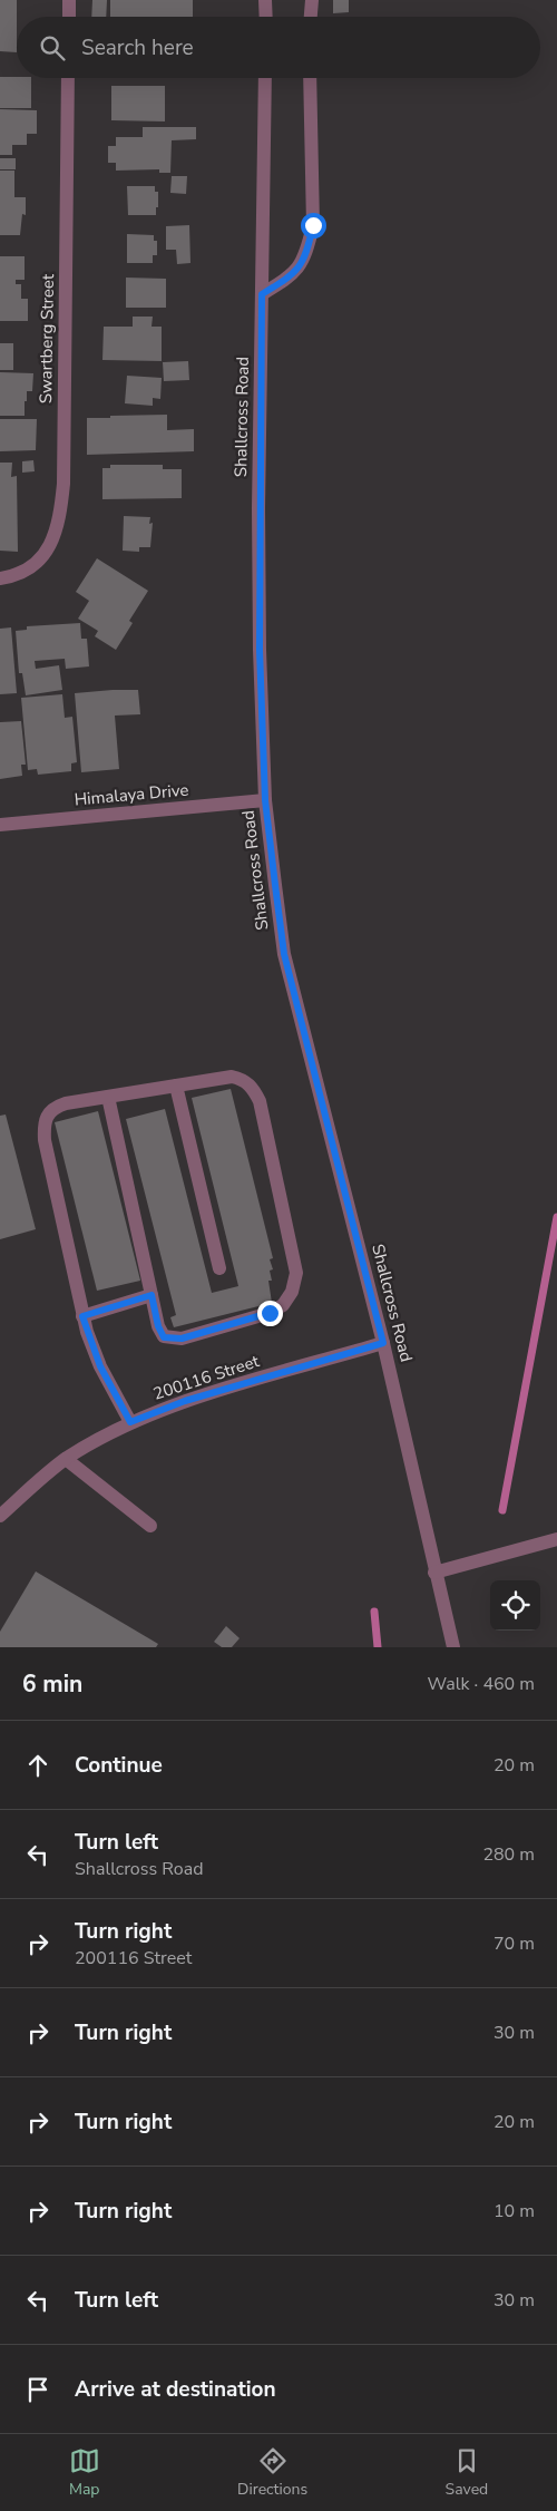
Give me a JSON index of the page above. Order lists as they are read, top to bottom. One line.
{"streets":{"street":["Swartberg Street","Shallcross Road","Himalaya Drive","200116 Street"]},"crossings":[["Shallcross Road","Himalaya Drive"],["Shallcross Road","200116 Street"]],"page":{"search":"Search here","heading":["6 min","Walk · 460 m"],"list":[["Continue","20 m"],["Turn left","Shallcross Road","280 m"],["Turn right","200116 Street","70 m"],["Turn right","30 m"],["Turn right","20 m"],["Turn right","10 m"],["Turn left","30 m"],"Arrive at destination"],"nav":["Map","Directions","Saved"]}}
